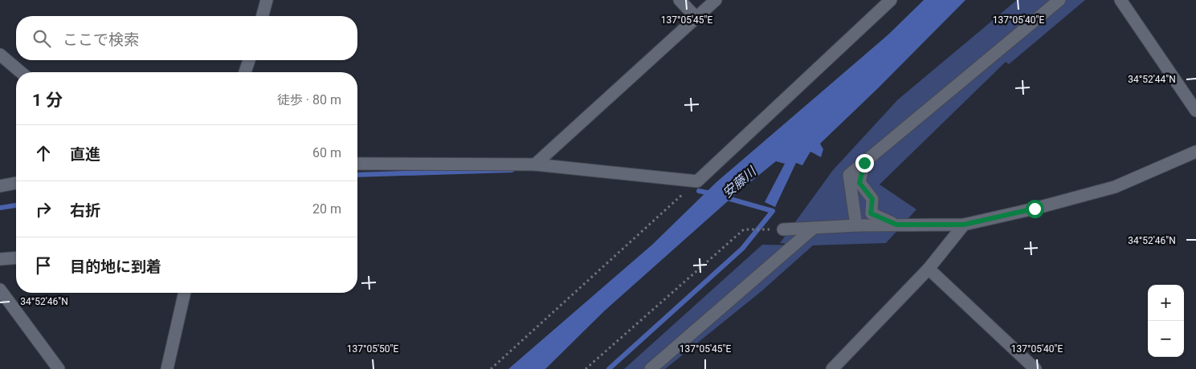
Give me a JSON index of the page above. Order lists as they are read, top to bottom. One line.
{"water":["安藤川"],"page":{"search":"ここで検索","heading":["1 分","徒歩 · 80 m"],"list":[["直進","60 m"],["右折","20 m"],"目的地に到着"],"map_buttons":["+","−"]},"coordinates":["137°05'45\"E","137°05'40\"E","34°52'44\"N","34°52'46\"N","137°05'50\"E"]}
